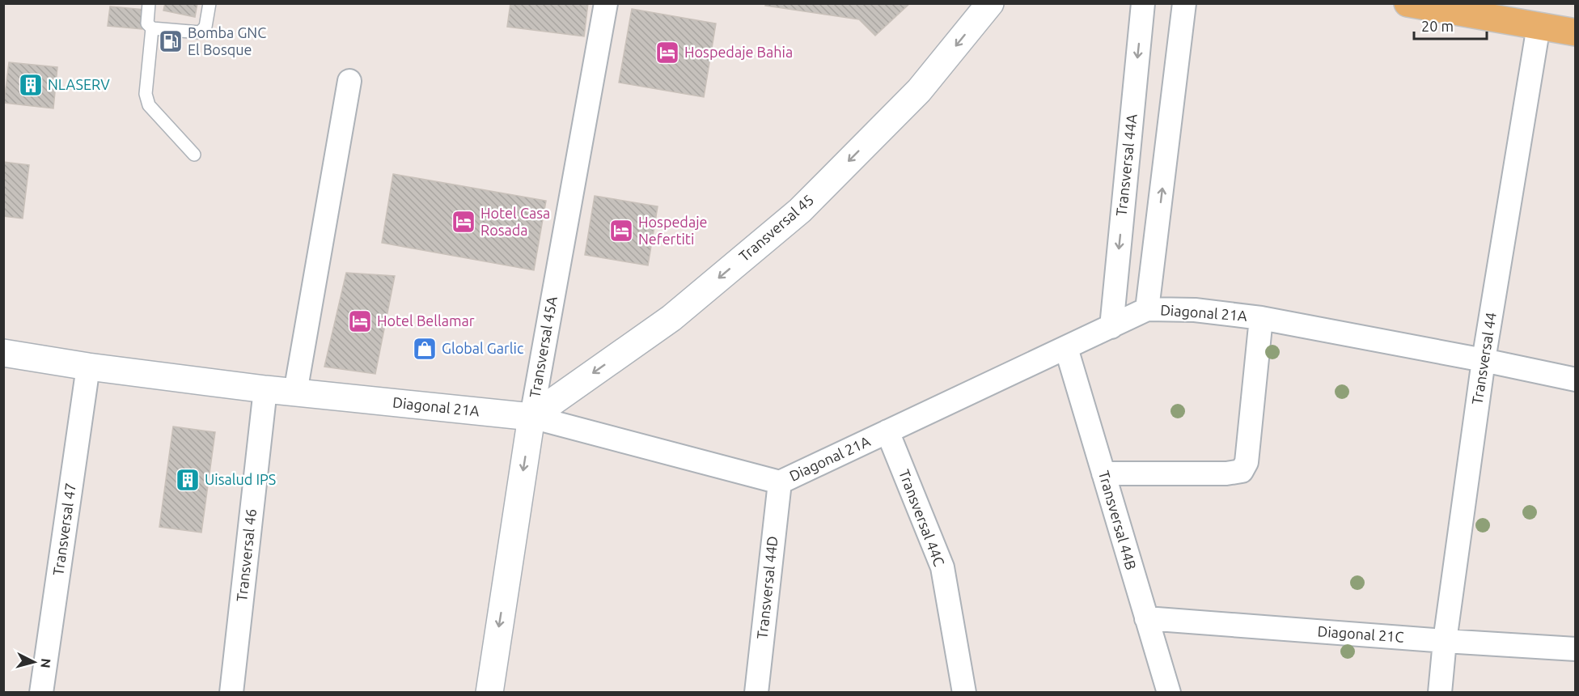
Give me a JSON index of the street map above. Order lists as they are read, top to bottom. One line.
{"streets":{"street":["Transversal 44A","Transversal 45","Diagonal 21A","Transversal 45A","Transversal 44","Transversal 44C","Transversal 44B","Transversal 47","Transversal 46","Transversal 44D","Diagonal 21C"]},"crossings":[["Transversal 44A","Diagonal 21A"],["Transversal 45","Diagonal 21A"],["Transversal 45","Transversal 45A"],["Diagonal 21A","Transversal 45A"],["Diagonal 21A","Transversal 44"],["Diagonal 21A","Transversal 44C"],["Diagonal 21A","Transversal 44B"],["Diagonal 21A","Transversal 47"],["Diagonal 21A","Transversal 46"],["Diagonal 21A","Transversal 44D"],["Transversal 44","Diagonal 21C"],["Transversal 44B","Diagonal 21C"]],"one_way":["Transversal 45","Transversal 45A"],"places":{"fuel station":["Bomba GNC El Bosque"],"hotel":["Hospedaje Bahia","Hotel Casa Rosada","Hospedaje Nefertiti","Hotel Bellamar"],"building":["NLASERV","Uisalud IPS"],"shop":["Global Garlic"]},"scale_bar":"20 m","north":"right"}
